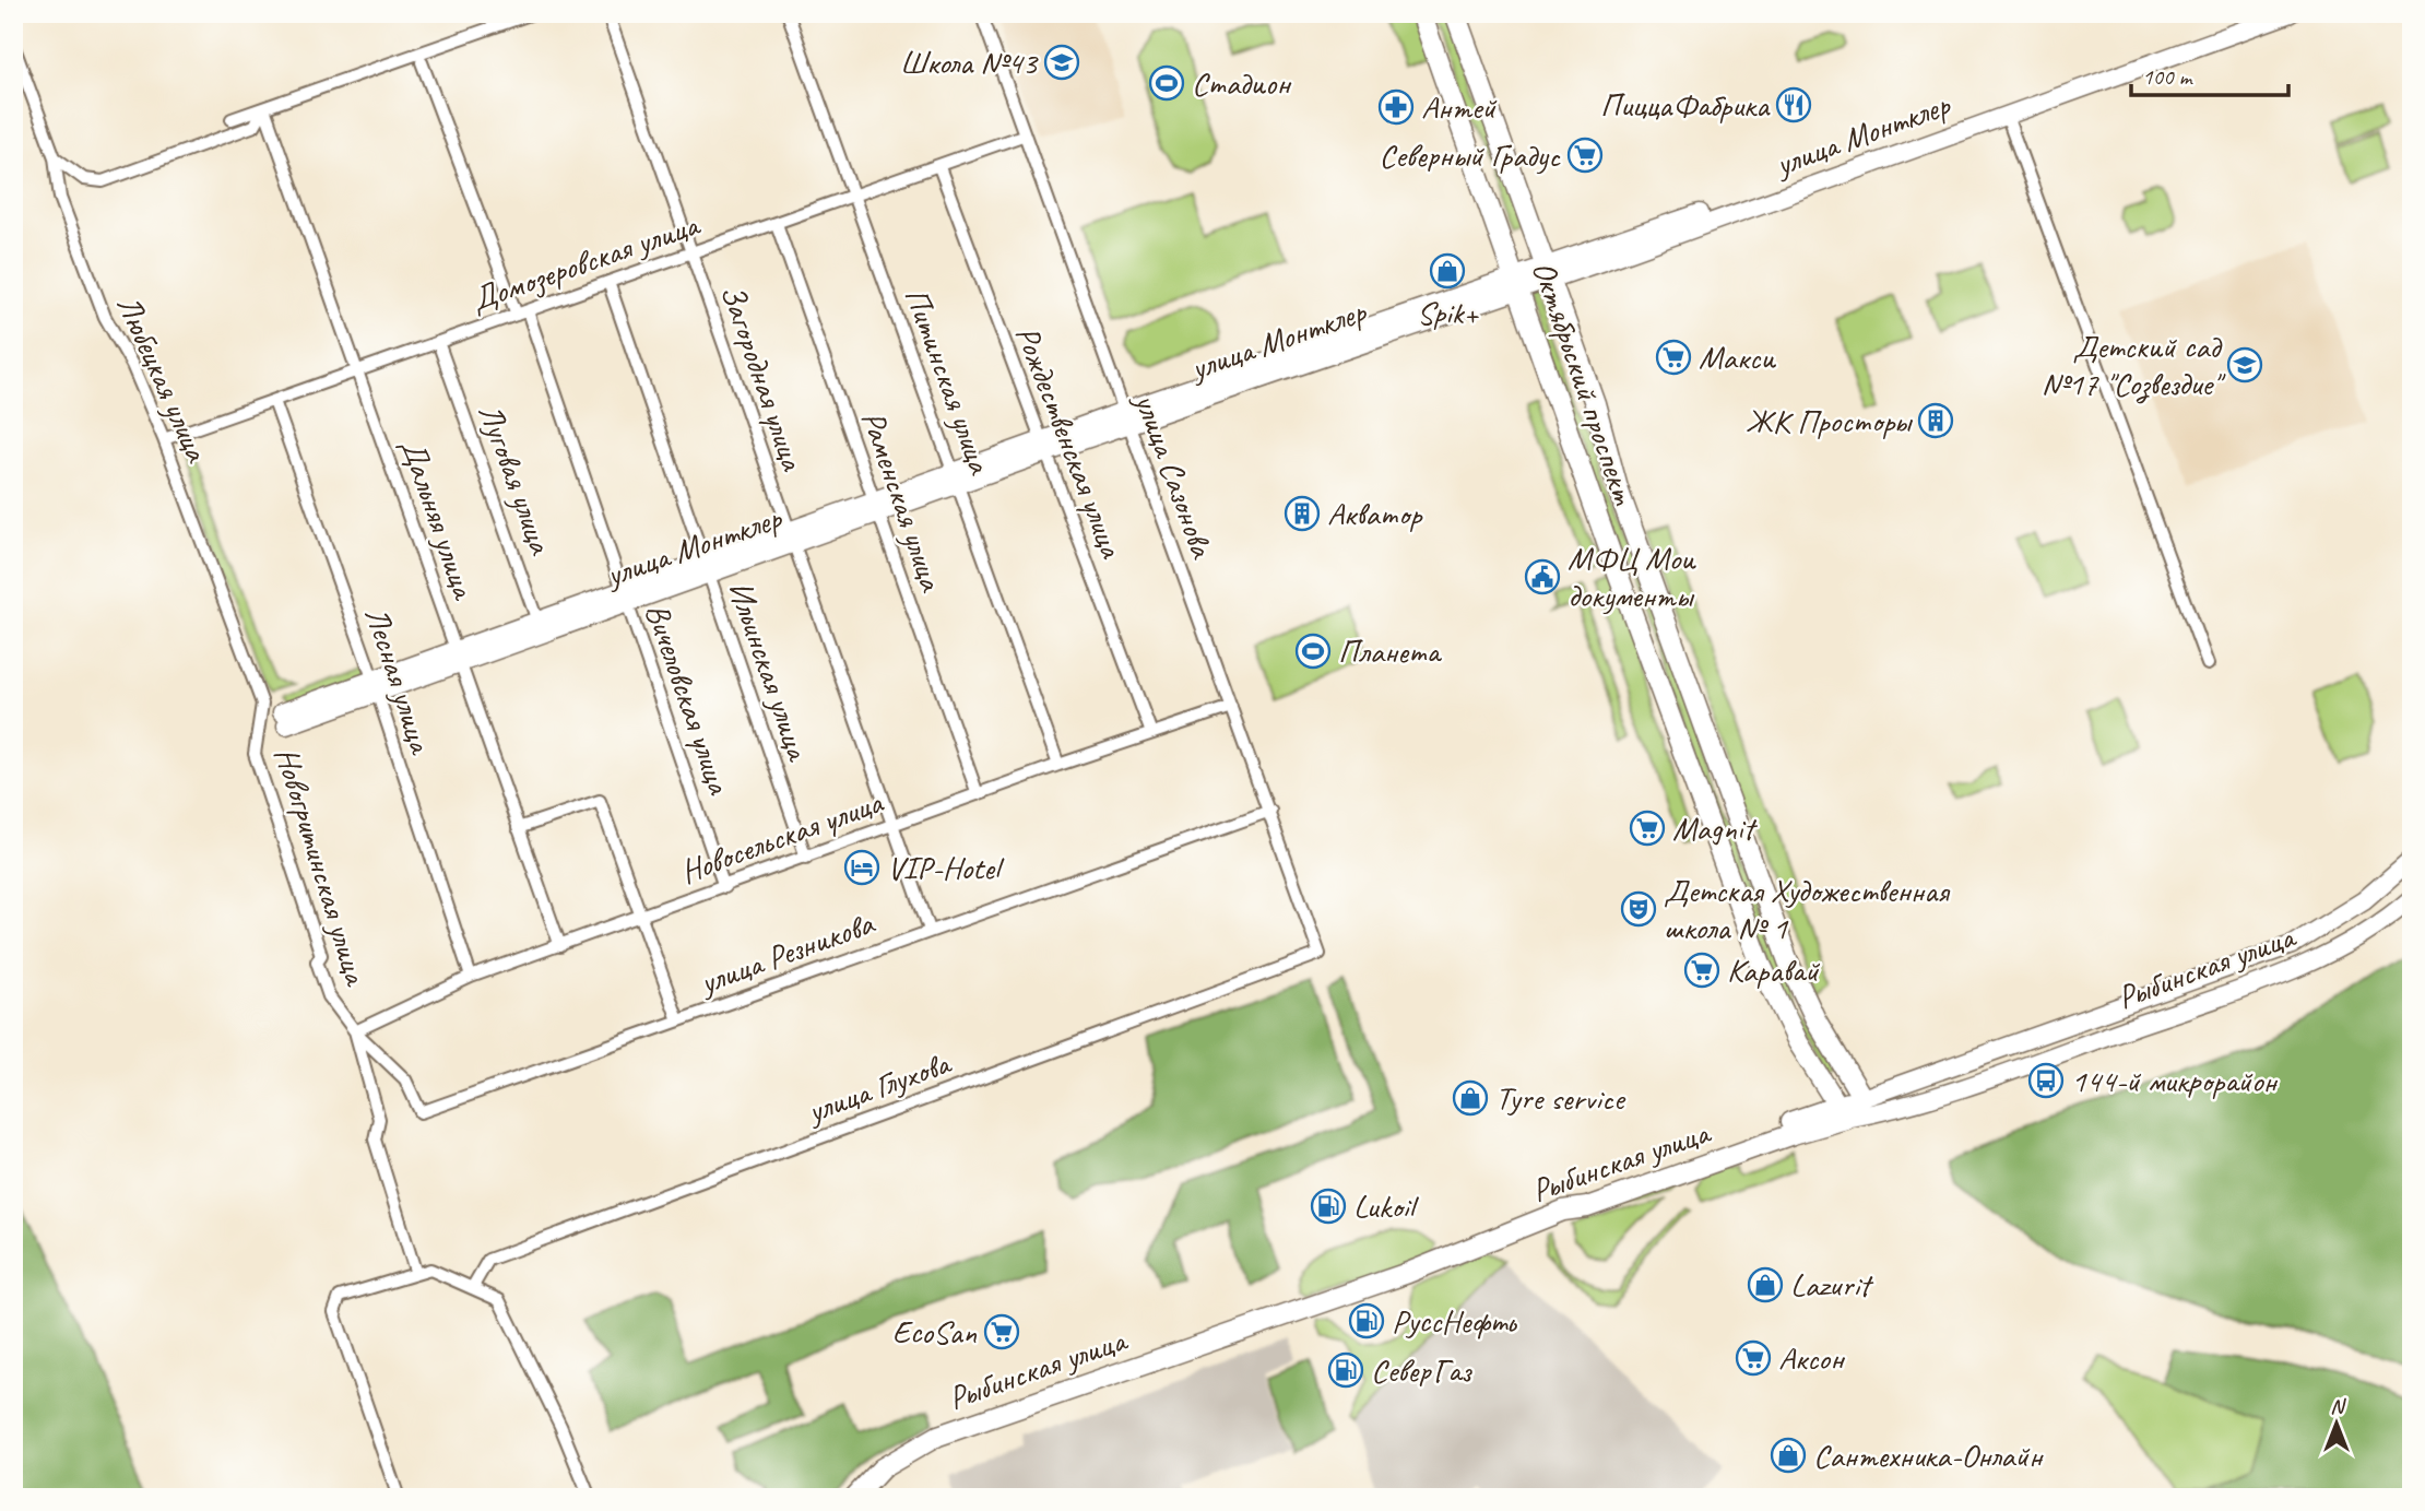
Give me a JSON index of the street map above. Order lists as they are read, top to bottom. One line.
{"streets":{"main road":["Октябрьский проспект","Рыбинская улица"],"street":["улица Монтклер","Домозеровская улица","Загородная улица","Любецкая улица","Питинская улица","Рождественская улица","улица Сазонова","Луговая улица","Раменская улица","Дальняя улица","Ильинская улица","Лесная улица","Вичеловская улица","Новосельская улица","Новогритинская улица","улица Резникова","улица Глухова"]},"crossings":[["улица Монтклер","Загородная улица"],["улица Монтклер","Питинская улица"],["улица Монтклер","Октябрьский проспект"],["улица Монтклер","Рождественская улица"],["улица Монтклер","улица Сазонова"],["улица Монтклер","Луговая улица"],["улица Монтклер","Раменская улица"],["улица Монтклер","Дальняя улица"],["улица Монтклер","Ильинская улица"],["улица Монтклер","Лесная улица"],["улица Монтклер","Вичеловская улица"],["Домозеровская улица","Загородная улица"],["Домозеровская улица","Любецкая улица"],["Домозеровская улица","Питинская улица"],["Домозеровская улица","Рождественская улица"],["Домозеровская улица","улица Сазонова"],["Домозеровская улица","Луговая улица"],["Домозеровская улица","Раменская улица"],["Домозеровская улица","Дальняя улица"],["Домозеровская улица","Ильинская улица"],["Домозеровская улица","Лесная улица"],["Домозеровская улица","Вичеловская улица"],["Загородная улица","Новосельская улица"],["Загородная улица","улица Резникова"],["Любецкая улица","Новогритинская улица"],["Питинская улица","Новосельская улица"],["Октябрьский проспект","Рыбинская улица"],["Рождественская улица","Новосельская улица"],["улица Сазонова","Новосельская улица"],["улица Сазонова","улица Резникова"],["улица Сазонова","улица Глухова"],["Раменская улица","Новосельская улица"],["Дальняя улица","Новосельская улица"],["Ильинская улица","Новосельская улица"],["Лесная улица","Новосельская улица"],["Вичеловская улица","Новосельская улица"],["Новосельская улица","Новогритинская улица"],["Новосельская улица","улица Резникова"],["Новогритинская улица","улица Резникова"]],"places":{"school or university":["Школа №43","Детский сад №17 \"Созвездие\""],"sports":["Стадион","Планета"],"restaurant":["ПиццаФабрика"],"pharmacy":["Антей"],"supermarket":["Северный Градус","Макси","Magnit","Каравай","EcoSan","Аксон"],"shop":["Spik+","Tyre service","Lazurit","Сантехника-Онлайн"],"building":["ЖК Просторы","Акватор"],"public building":["МФЦ Мои документы"],"hotel":["VIP-Hotel"],"theatre":["Детская Художественная школа № 1"],"bus stop":["144-й микрорайон"],"fuel station":["Lukoil","РуссНефть","СеверГаз"]},"scale_bar":"100 m","north":"top"}
